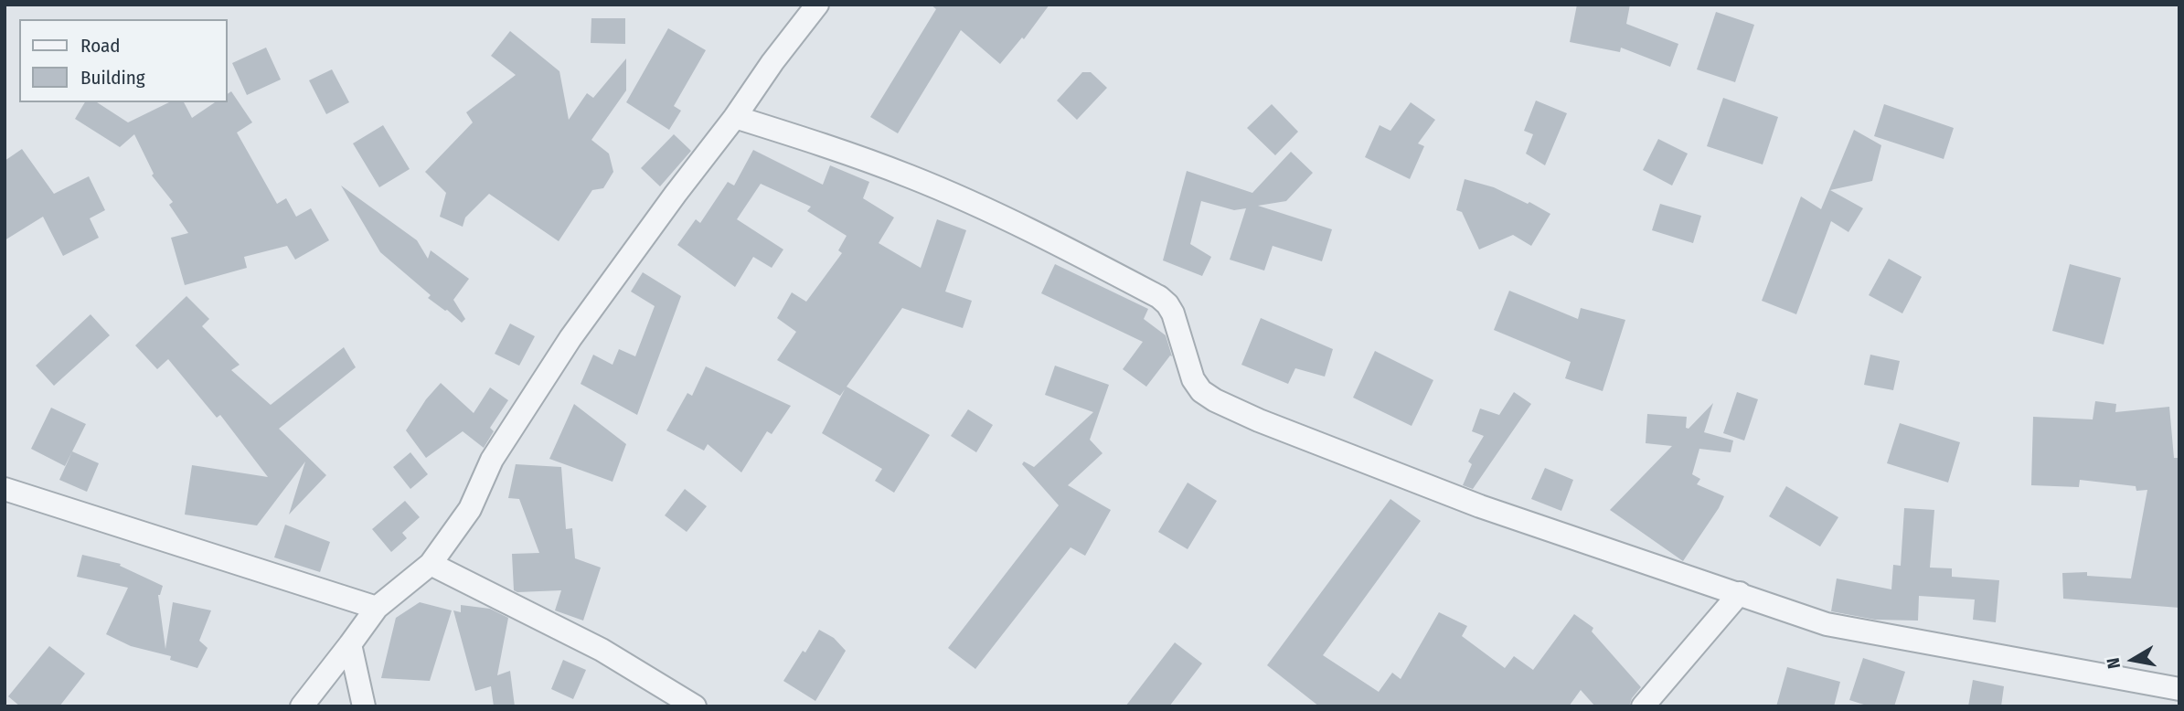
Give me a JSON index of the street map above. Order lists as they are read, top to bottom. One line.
{"legend":["Road","Building"],"north":"left"}
